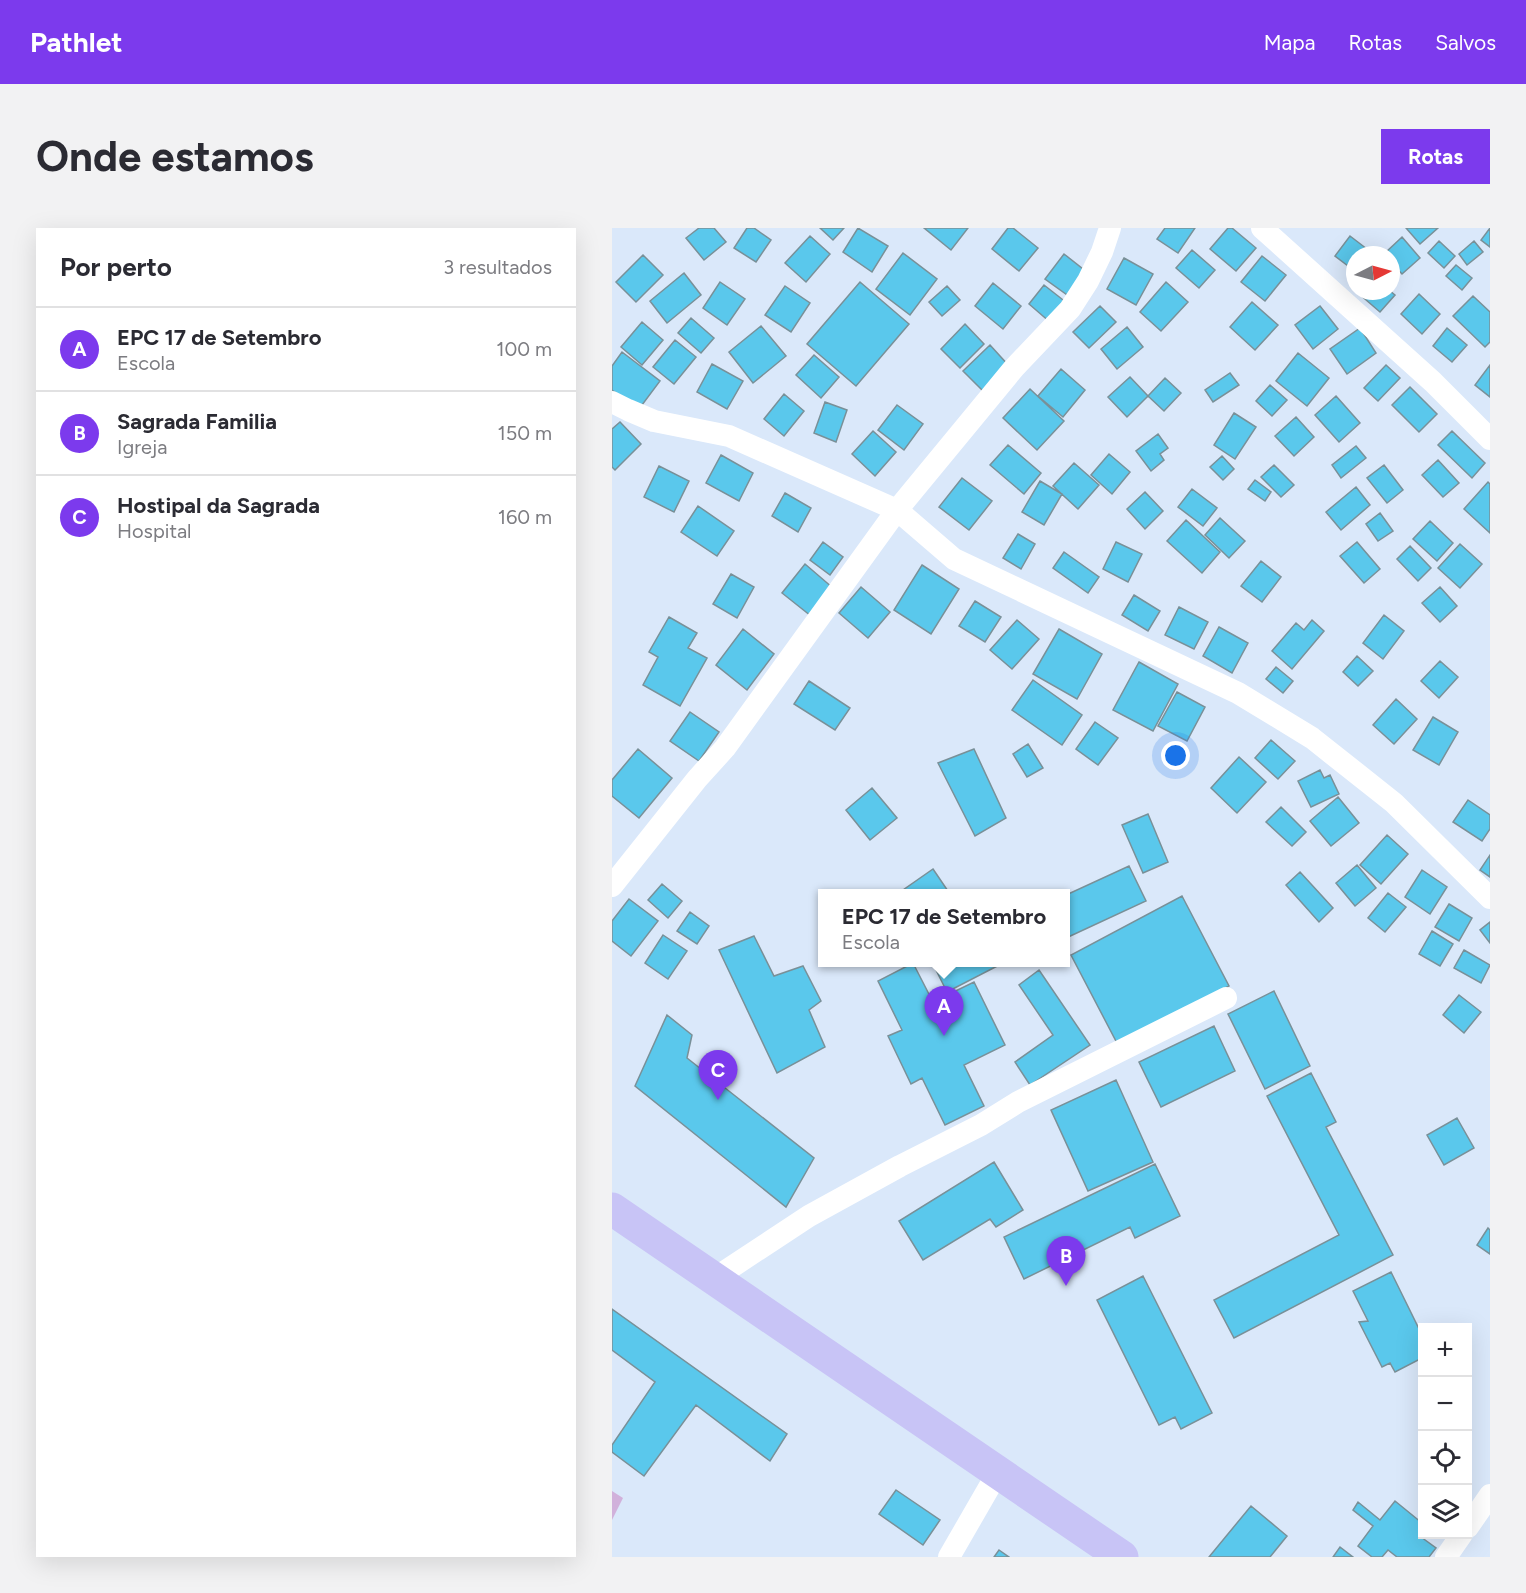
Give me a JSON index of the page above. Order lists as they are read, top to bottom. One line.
{"north":"right","page":{"header":"Pathlet","nav":["Mapa","Rotas","Salvos"],"buttons":"Rotas","title":"Onde estamos","heading":["Por perto","3 resultados"],"list":[{"mark":"A","name":"EPC 17 de Setembro","note":"Escola","value":"100 m"},{"mark":"B","name":"Sagrada Familia","note":"Igreja","value":"150 m"},{"mark":"C","name":"Hostipal da Sagrada","note":"Hospital","value":"160 m"}],"popup":["EPC 17 de Setembro","Escola"],"pins":["A","C","B"],"map_buttons":["+","−"]}}
